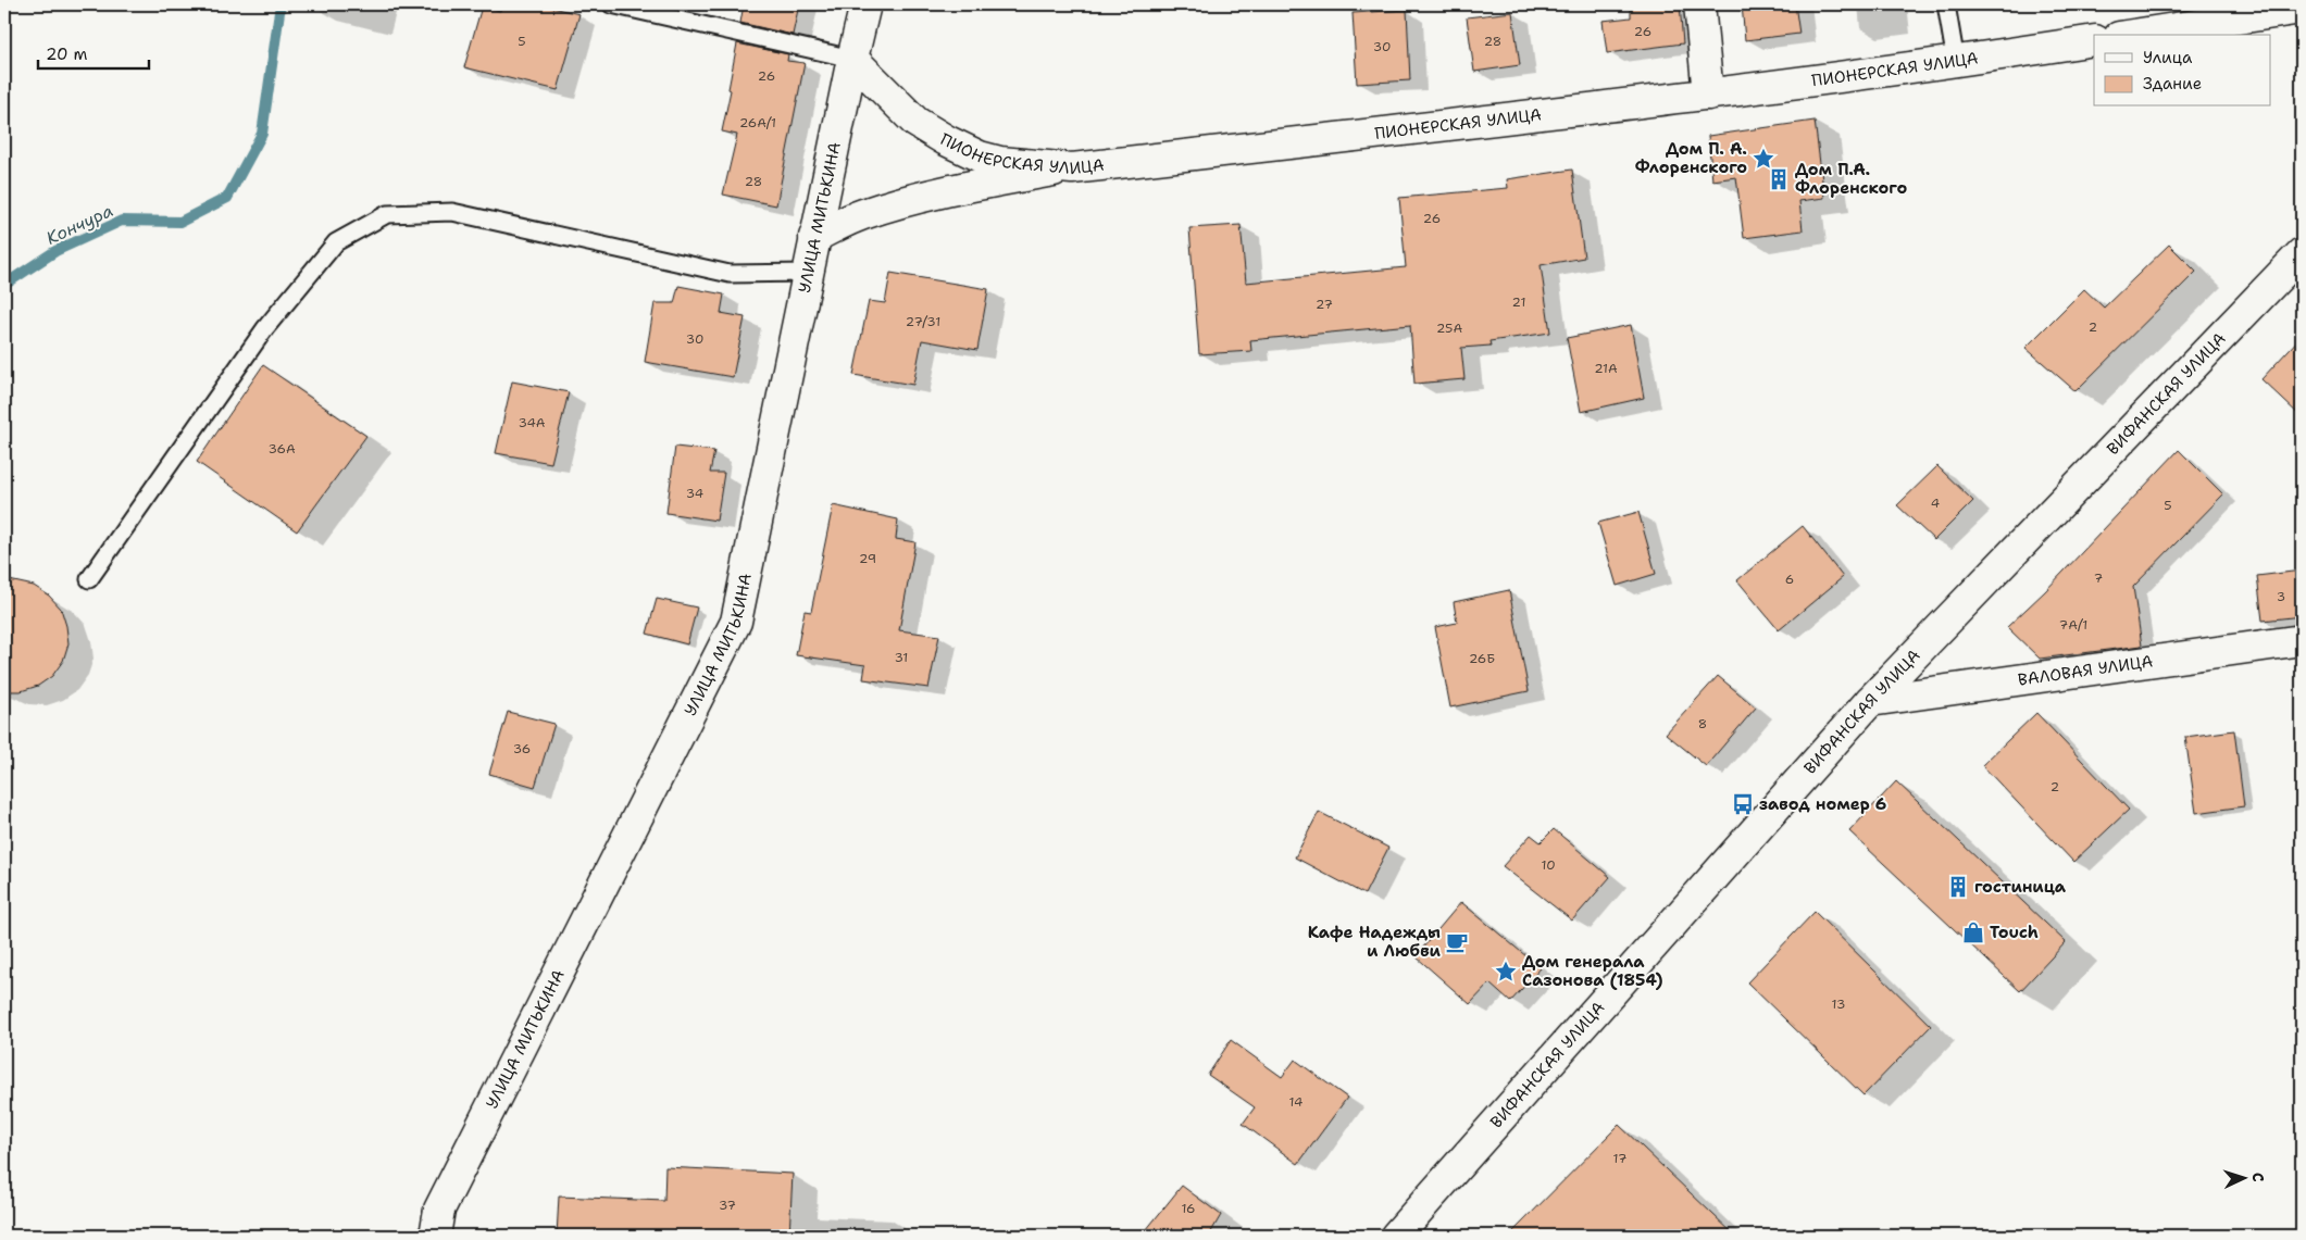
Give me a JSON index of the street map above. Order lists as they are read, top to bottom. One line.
{"streets":{"street":["ПИОНЕРСКАЯ УЛИЦА","УЛИЦА МИТЬКИНА","ВИФАНСКАЯ УЛИЦА","ВАЛОВАЯ УЛИЦА"]},"crossings":[["ПИОНЕРСКАЯ УЛИЦА","УЛИЦА МИТЬКИНА"],["ВИФАНСКАЯ УЛИЦА","ВАЛОВАЯ УЛИЦА"]],"water":["Кончура"],"places":{"place":["Дом П. А. Флоренского","Дом генерала Сазонова (1854)"],"building":["Дом П.А. Флоренского","гостиница"],"bus stop":["завод номер 6"],"shop":["Touch"],"cafe":["Кафе Надежды и Любви"]},"house_numbers":["26","5","28","30","26","26А/1","28","26","21","27","27/31","2","25А","30","21А","34А","36А","34","4","5","29","7","6","3","7А/1","31","26Б","8","36","2","10","13","14","17","37","16"],"legend":["Улица","Здание"],"scale_bar":"20 m","north":"right"}
